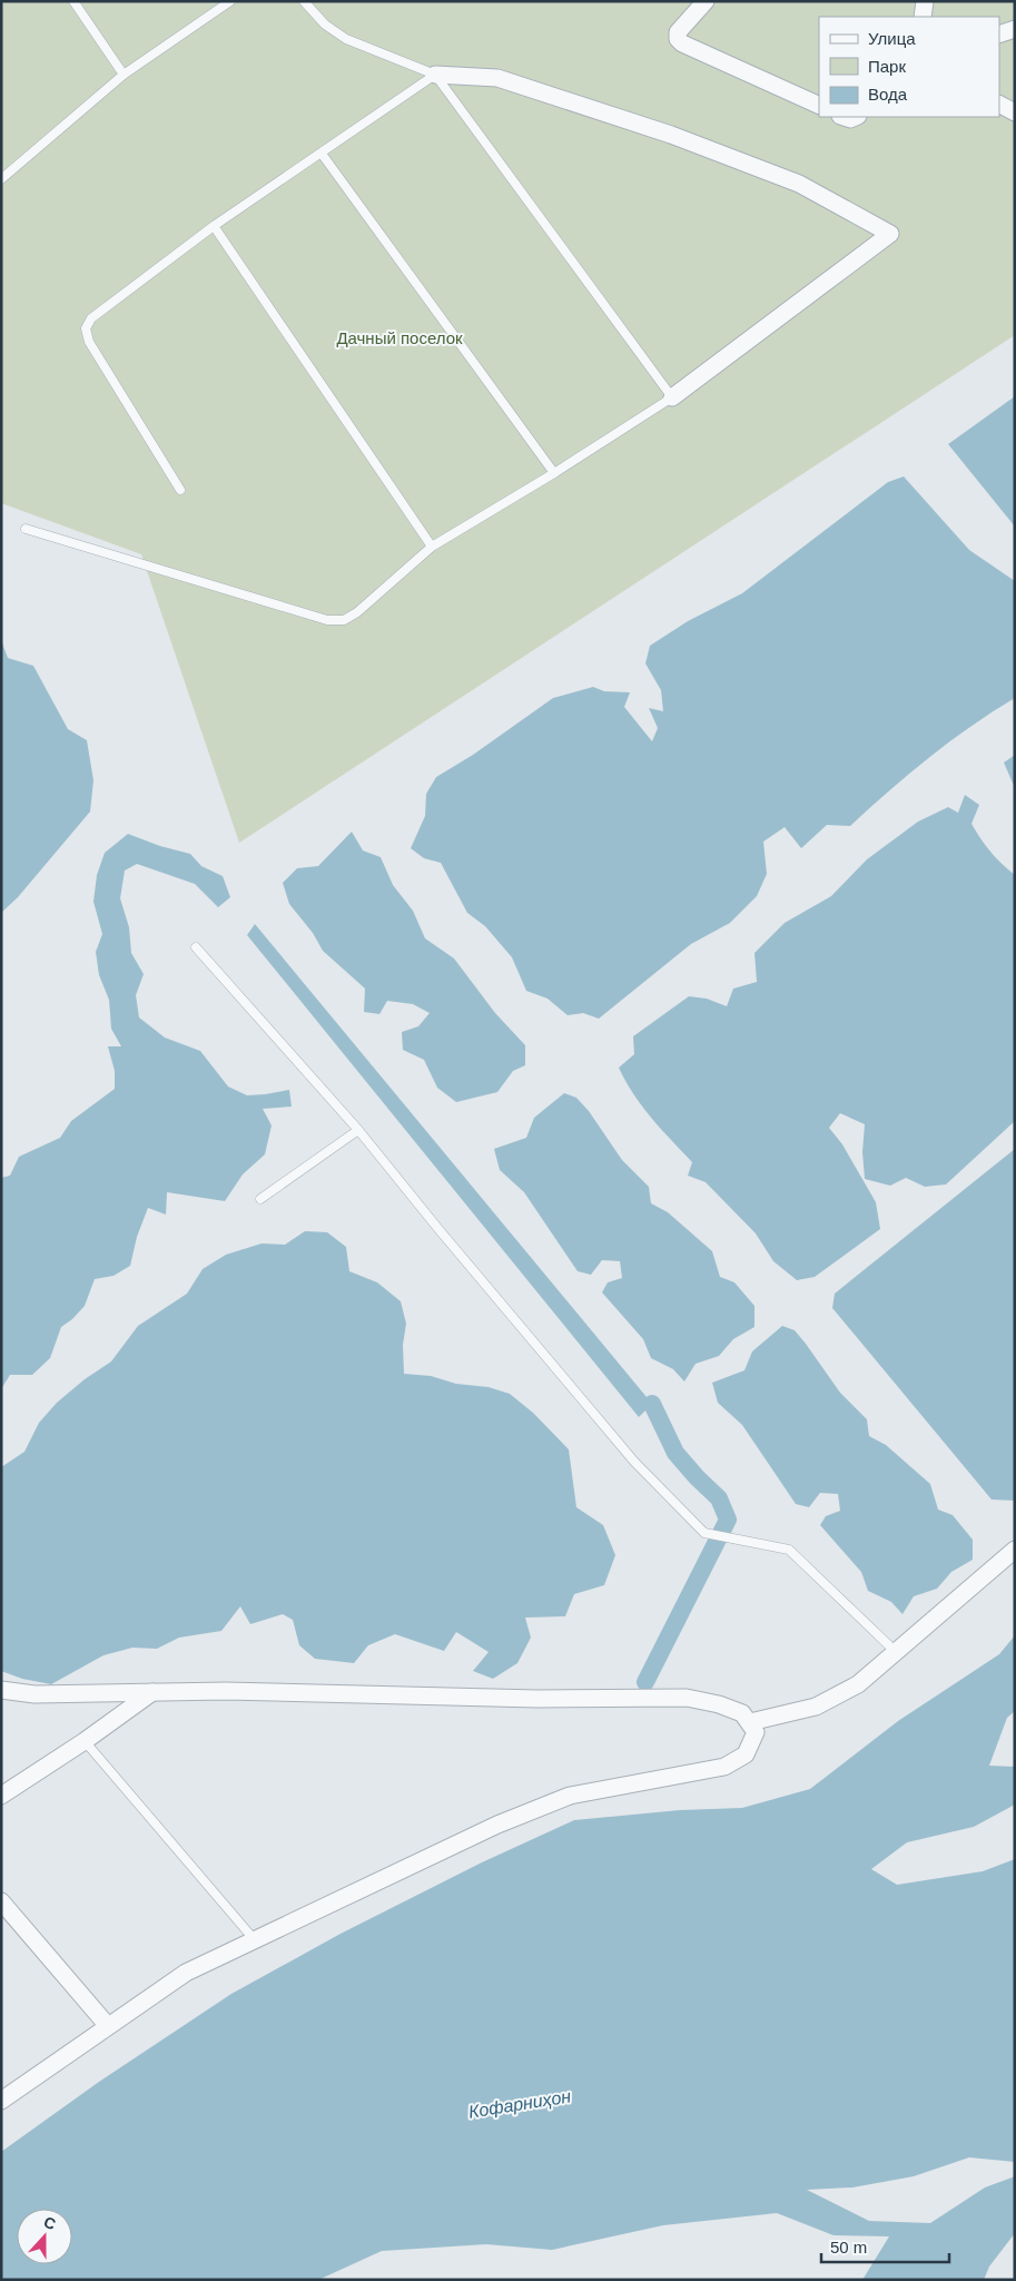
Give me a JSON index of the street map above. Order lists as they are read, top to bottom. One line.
{"water":["Кофарниҳон"],"parks":["Дачный поселок"],"legend":["Улица","Парк","Вода"],"scale_bar":"50 m","north":"top"}
